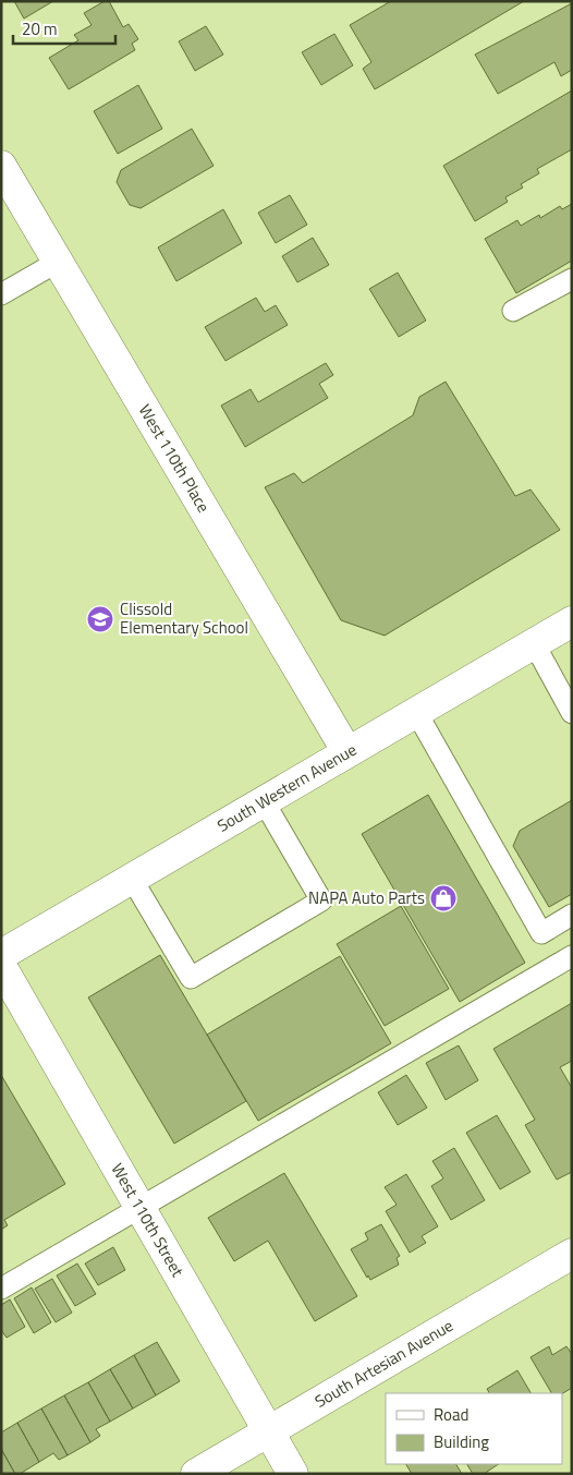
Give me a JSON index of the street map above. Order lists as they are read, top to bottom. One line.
{"streets":{"street":["West 110th Place","South Western Avenue","West 110th Street","South Artesian Avenue"]},"crossings":[["West 110th Place","South Western Avenue"],["West 110th Street","South Artesian Avenue"]],"places":{"school or university":["Clissold Elementary School"],"shop":["NAPA Auto Parts"]},"legend":["Road","Building"],"scale_bar":"20 m"}
